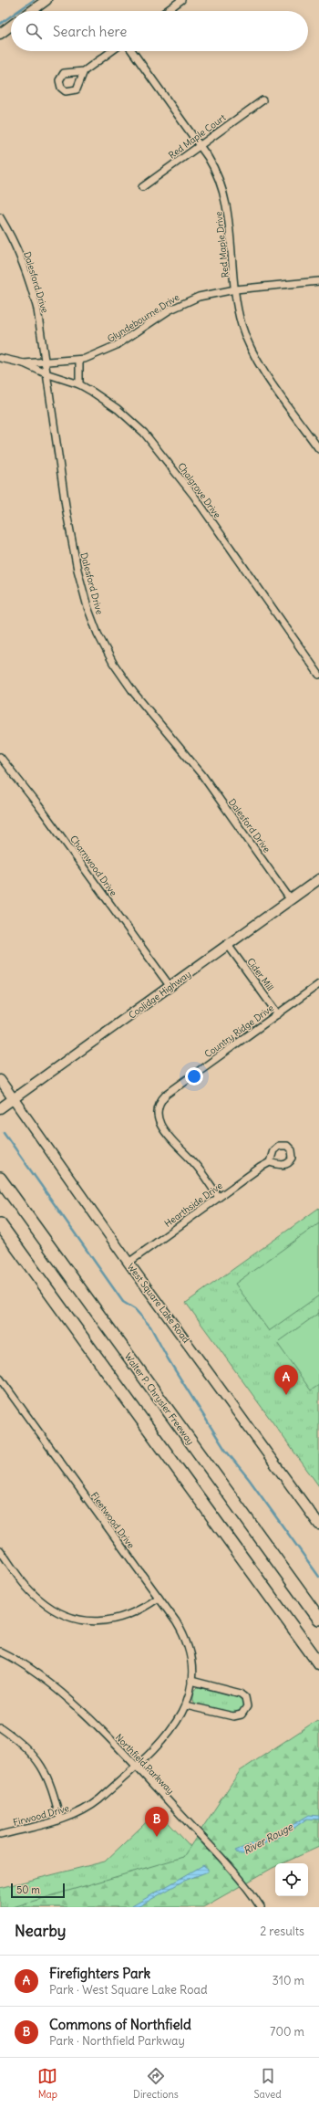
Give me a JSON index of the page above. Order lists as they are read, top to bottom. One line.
{"streets":{"highway":["Walter P. Chrysler Freeway"],"main road":["Coolidge Highway","West Square Lake Road"],"street":["Red Maple Court","Red Maple Drive","Dalesford Drive","Glyndebourne Drive","Chalgrove Drive","Charnwood Drive","Cider Mill","Country Ridge Drive","Hearthside Drive","Fleetwood Drive","Northfield Parkway","Firwood Drive"]},"crossings":[["Red Maple Court","Red Maple Drive"],["Red Maple Drive","Glyndebourne Drive"],["Dalesford Drive","Glyndebourne Drive"],["Dalesford Drive","Chalgrove Drive"],["Dalesford Drive","Coolidge Highway"],["Glyndebourne Drive","Chalgrove Drive"],["Charnwood Drive","Coolidge Highway"],["Cider Mill","Coolidge Highway"],["Cider Mill","Country Ridge Drive"],["Coolidge Highway","West Square Lake Road"],["Country Ridge Drive","Hearthside Drive"],["Hearthside Drive","West Square Lake Road"],["Fleetwood Drive","Northfield Parkway"],["Fleetwood Drive","Firwood Drive"],["Northfield Parkway","Firwood Drive"]],"water":["River Rouge"],"scale_bar":"50 m","page":{"search":"Search here","pins":["A","B"],"scale":"50 m","heading":["Nearby","2 results"],"list":[{"mark":"A","name":"Firefighters Park","note":"Park · West Square Lake Road","value":"310 m"},{"mark":"B","name":"Commons of Northfield","note":"Park · Northfield Parkway","value":"700 m"}],"nav":["Map","Directions","Saved"]}}
